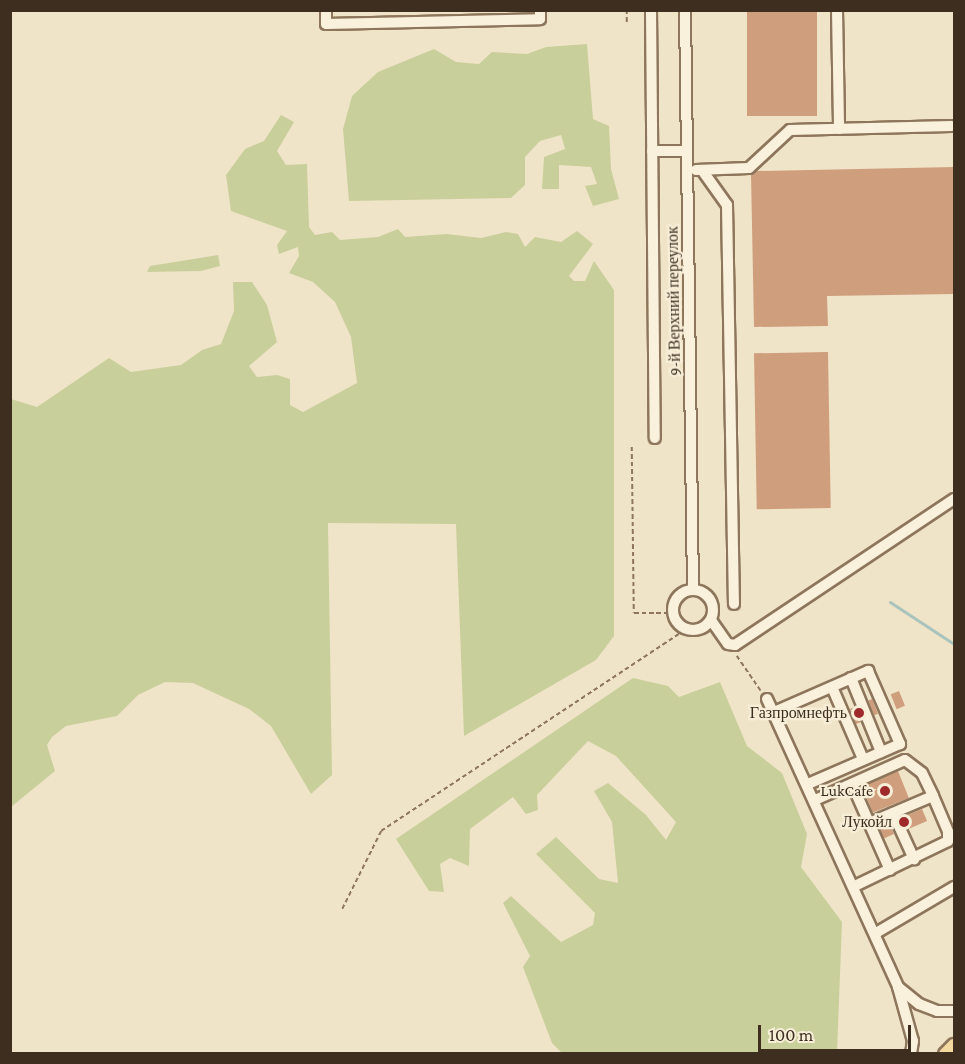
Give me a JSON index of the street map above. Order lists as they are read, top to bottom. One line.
{"streets":{"street":["9-й Верхний переулок"]},"places":["Газпромнефть","LukCafe","Лукойл"],"scale_bar":"100 m"}
